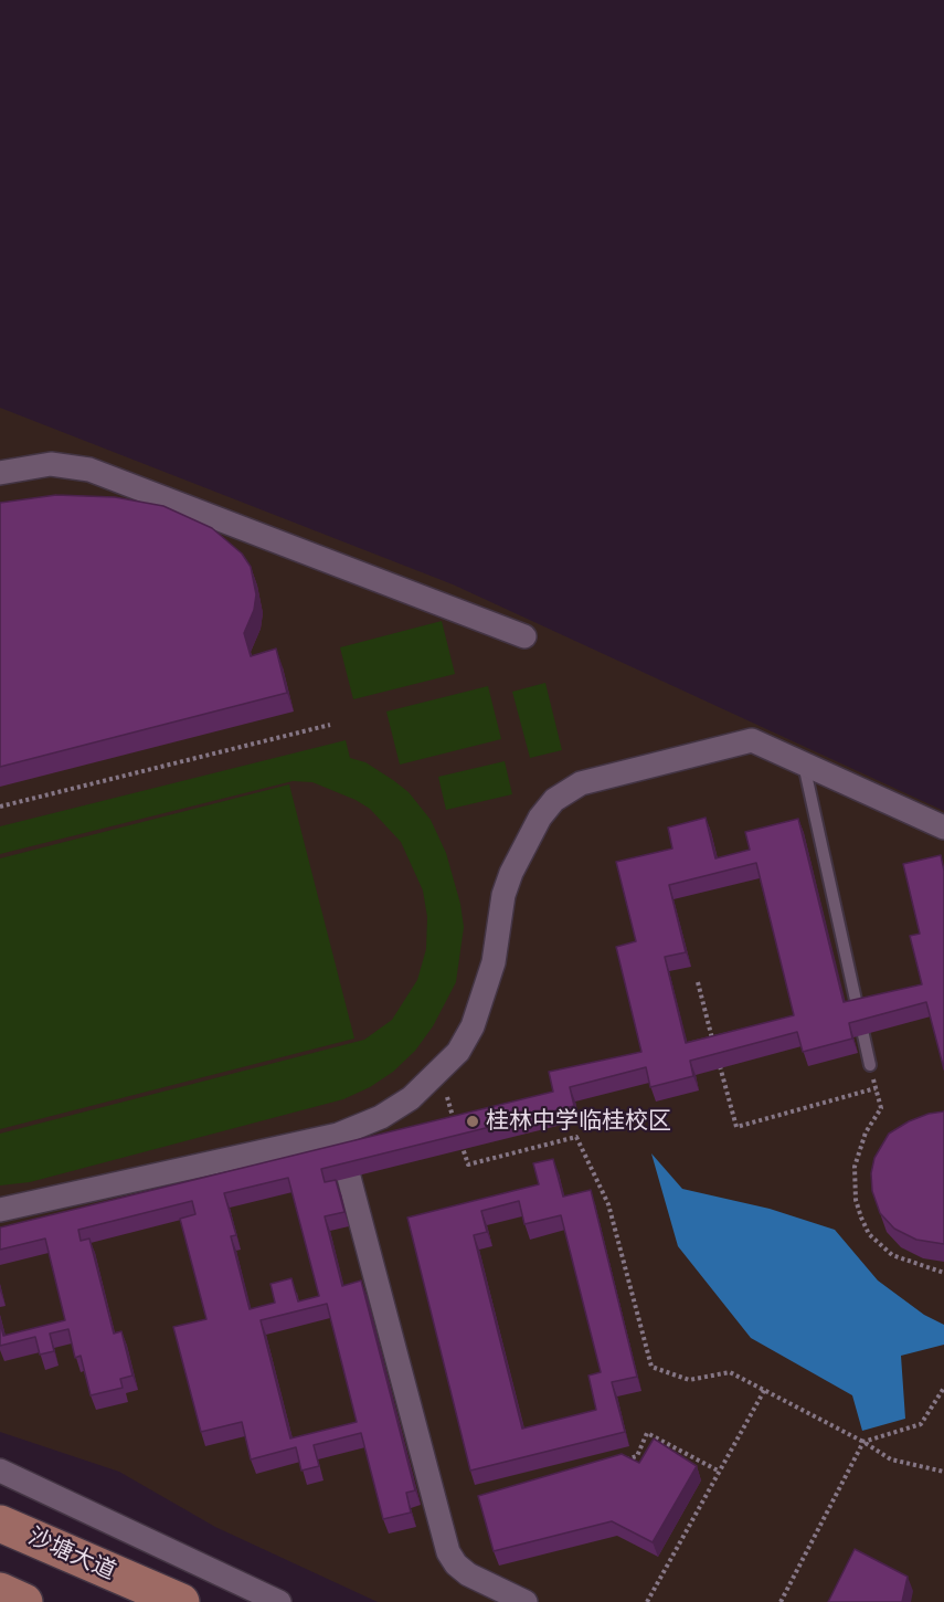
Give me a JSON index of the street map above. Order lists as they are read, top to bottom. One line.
{"streets":{"main road":["沙塘大道"]},"places":["桂林中学临桂校区"]}
